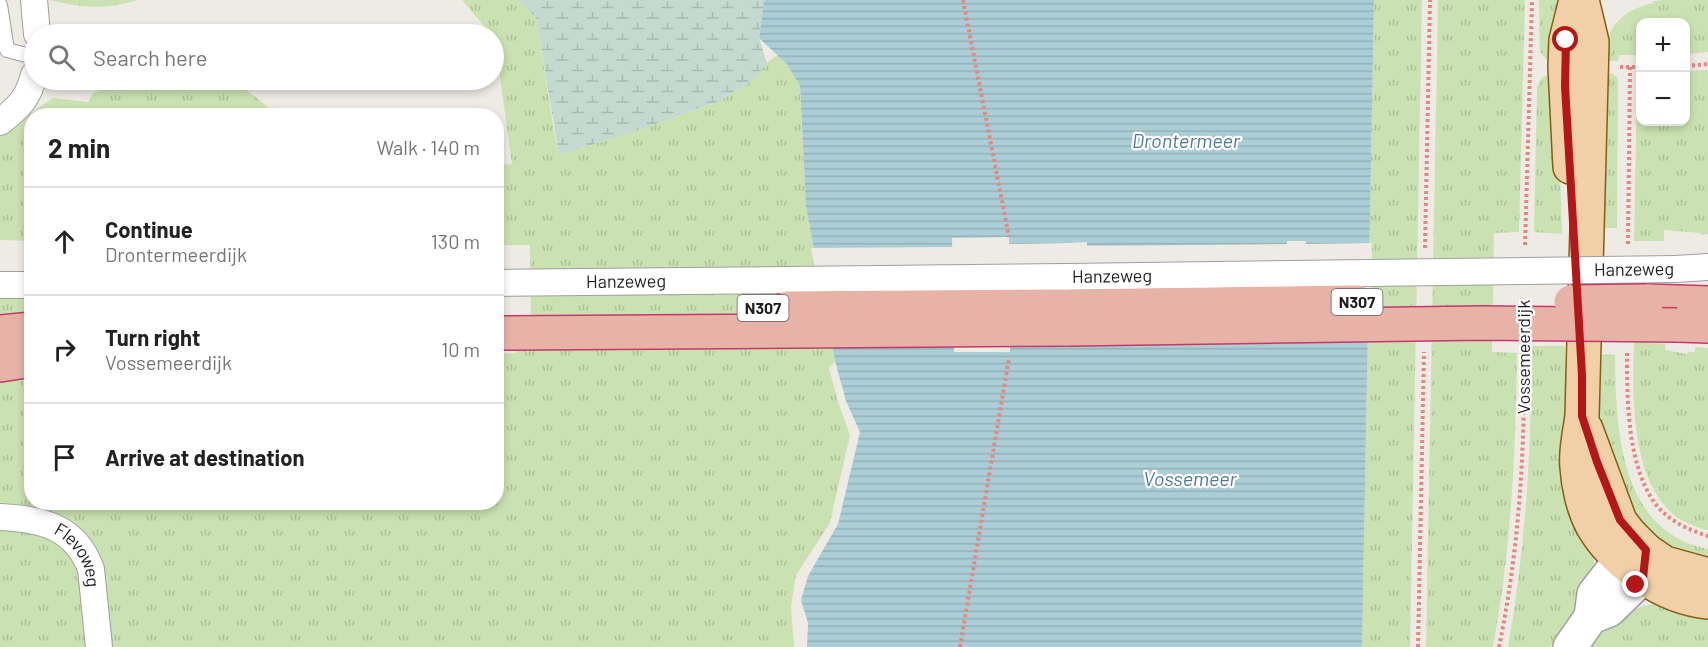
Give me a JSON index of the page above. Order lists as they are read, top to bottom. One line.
{"streets":{"highway":["Hanzeweg","N307"],"street":["Flevoweg"],"path":["Vossemeerdijk"]},"water":["Drontermeer","Vossemeer"],"page":{"map_buttons":["+","−"],"search":"Search here","heading":["2 min","Walk · 140 m"],"list":[["Continue","Drontermeerdijk","130 m"],["Turn right","Vossemeerdijk","10 m"],"Arrive at destination"]}}
